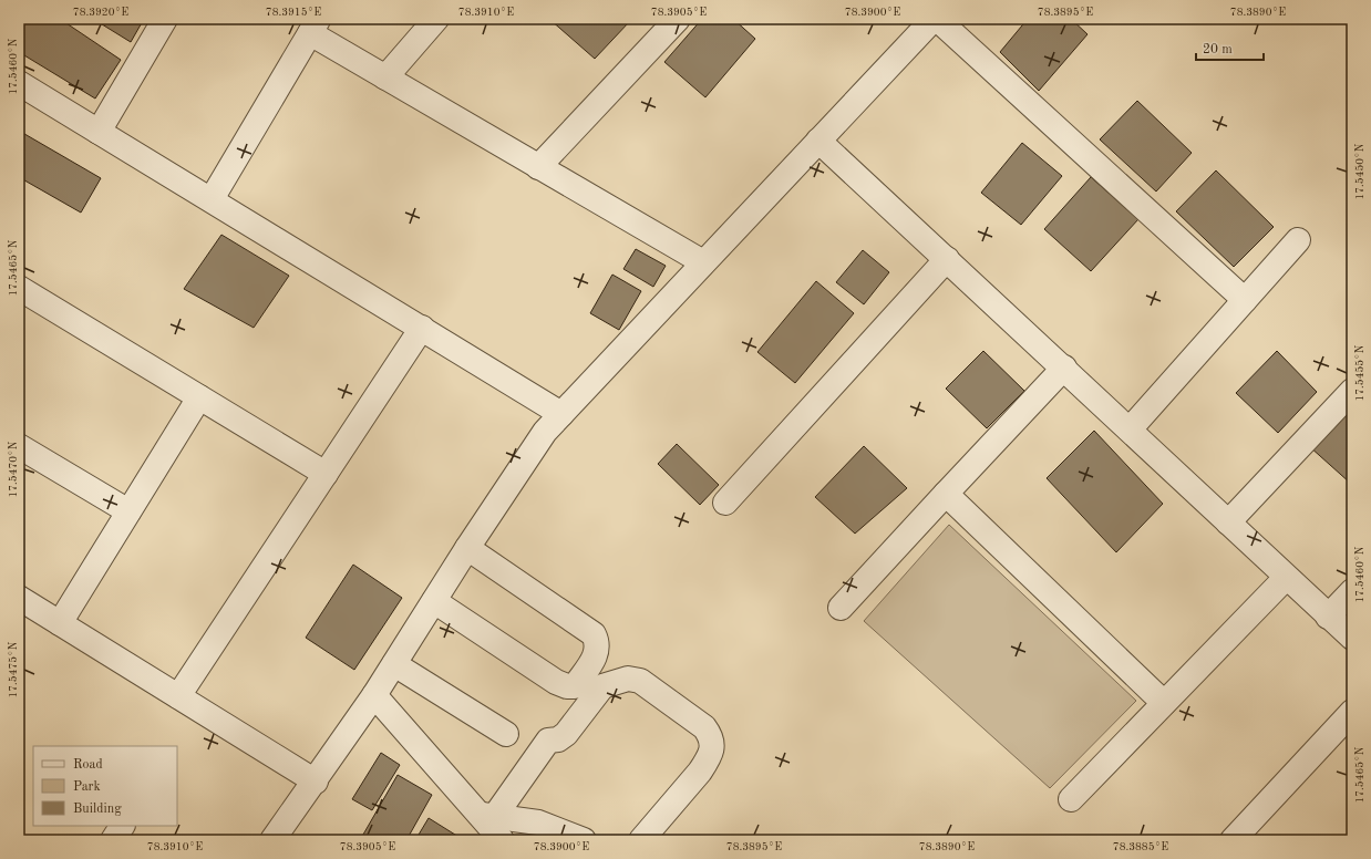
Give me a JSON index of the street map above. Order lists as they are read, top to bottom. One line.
{"legend":["Road","Park","Building"],"scale_bar":"20 m","coordinates":["78.3920°E","78.3915°E","78.3910°E","78.3905°E","78.3900°E","78.3895°E","78.3890°E","17.5460°N","17.5450°N","17.5465°N","17.5455°N","17.5470°N","17.5475°N","78.3885°E"]}
